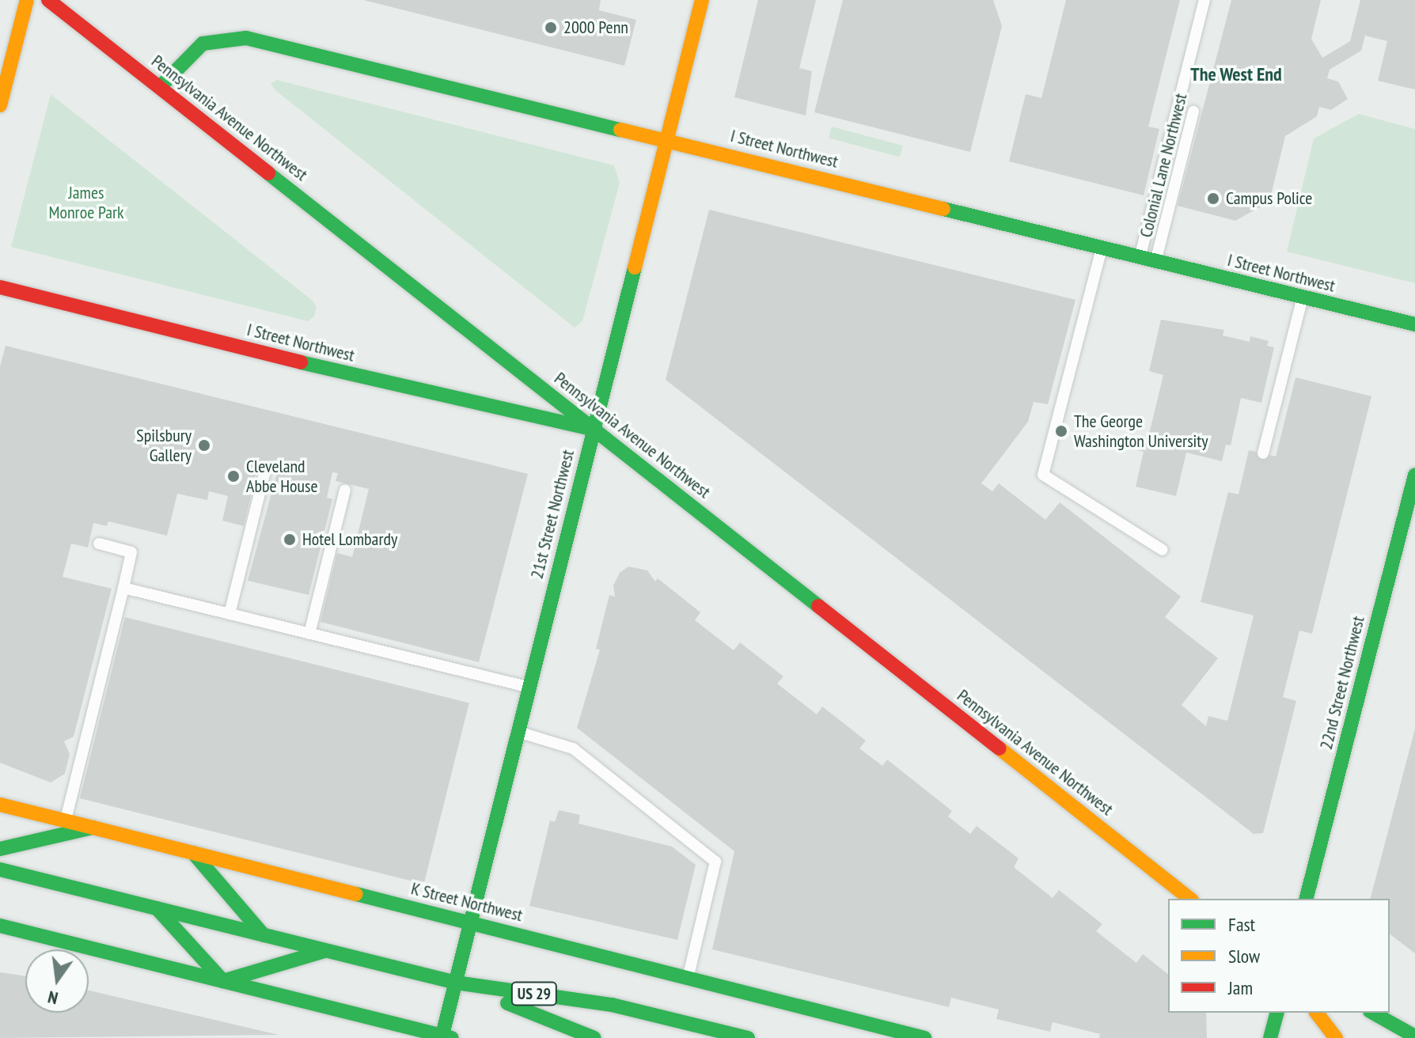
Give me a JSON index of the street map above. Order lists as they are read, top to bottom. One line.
{"streets":{"main road":["Pennsylvania Avenue Northwest","I Street Northwest","21st Street Northwest","22nd Street Northwest","K Street Northwest","US 29"],"lane":["Colonial Lane Northwest"]},"crossings":[["Pennsylvania Avenue Northwest","I Street Northwest"],["Pennsylvania Avenue Northwest","21st Street Northwest"],["I Street Northwest","Colonial Lane Northwest"],["I Street Northwest","21st Street Northwest"],["21st Street Northwest","K Street Northwest"],["21st Street Northwest","US 29"]],"districts":["The West End"],"parks":["James Monroe Park"],"places":["2000 Penn","Campus Police","The George Washington University","Spilsbury Gallery","Cleveland Abbe House","Hotel Lombardy"],"legend":["Fast","Slow","Jam"],"north":"bottom"}
